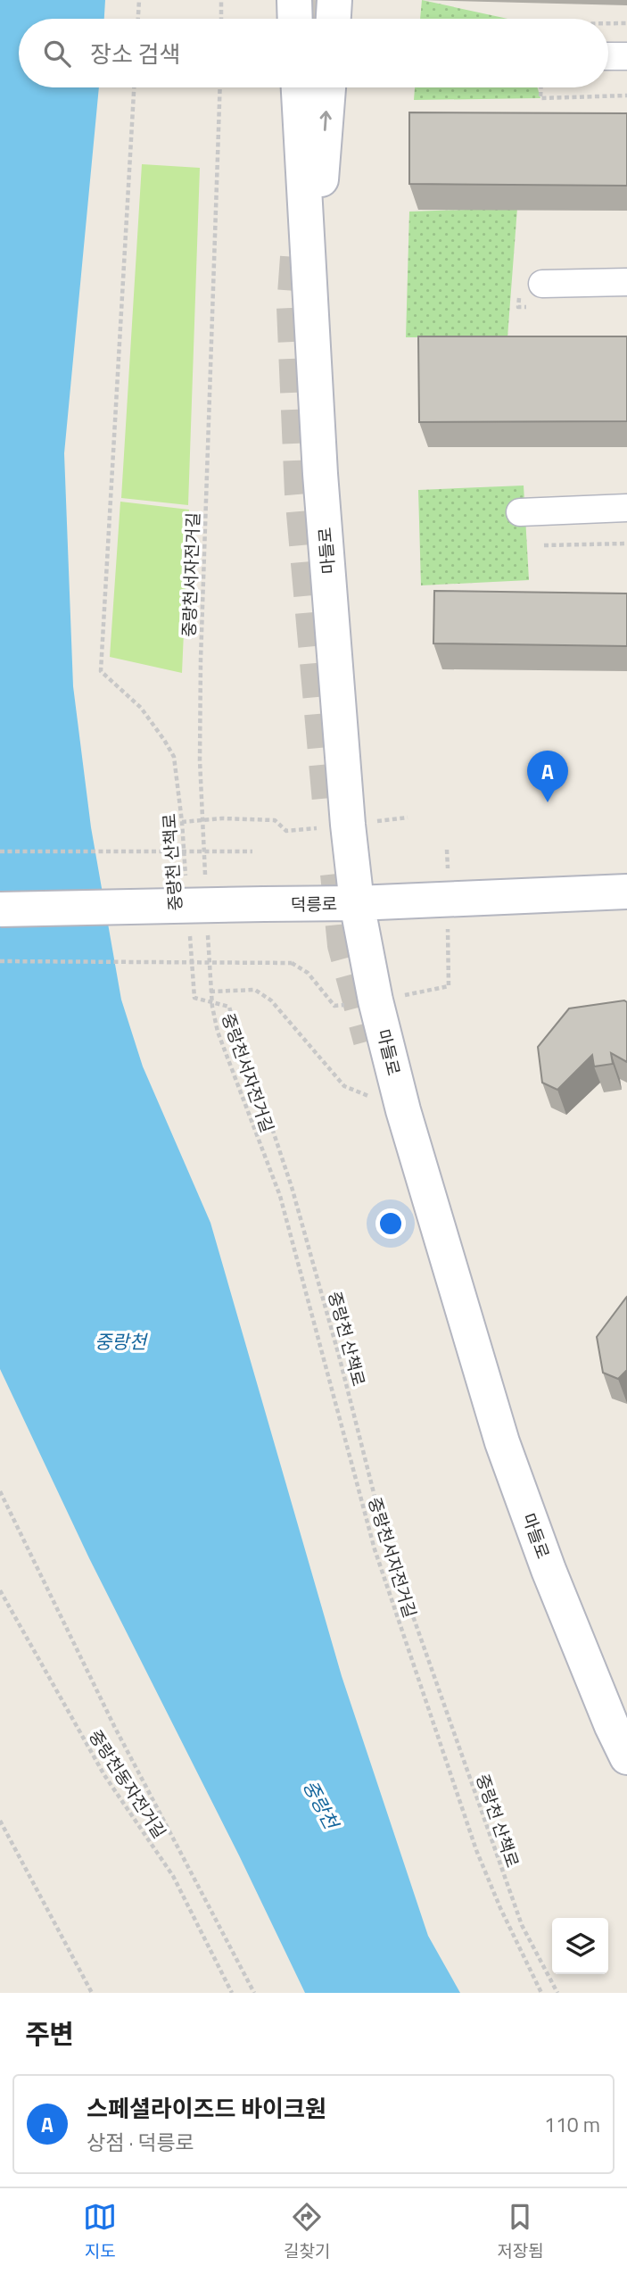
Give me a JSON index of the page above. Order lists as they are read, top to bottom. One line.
{"streets":{"main road":["마들로","덕릉로"],"path":["중랑천서자전거길","중랑천 산책로","중랑천동자전거길"]},"crossings":[["마들로","덕릉로"],["중랑천서자전거길","중랑천 산책로"]],"water":["중랑천"],"page":{"search":"장소 검색","pins":"A","heading":"주변","list":[{"mark":"A","name":"스페셜라이즈드 바이크원","note":"상점 · 덕릉로","value":"110 m"}],"nav":["지도","길찾기","저장됨"]}}
